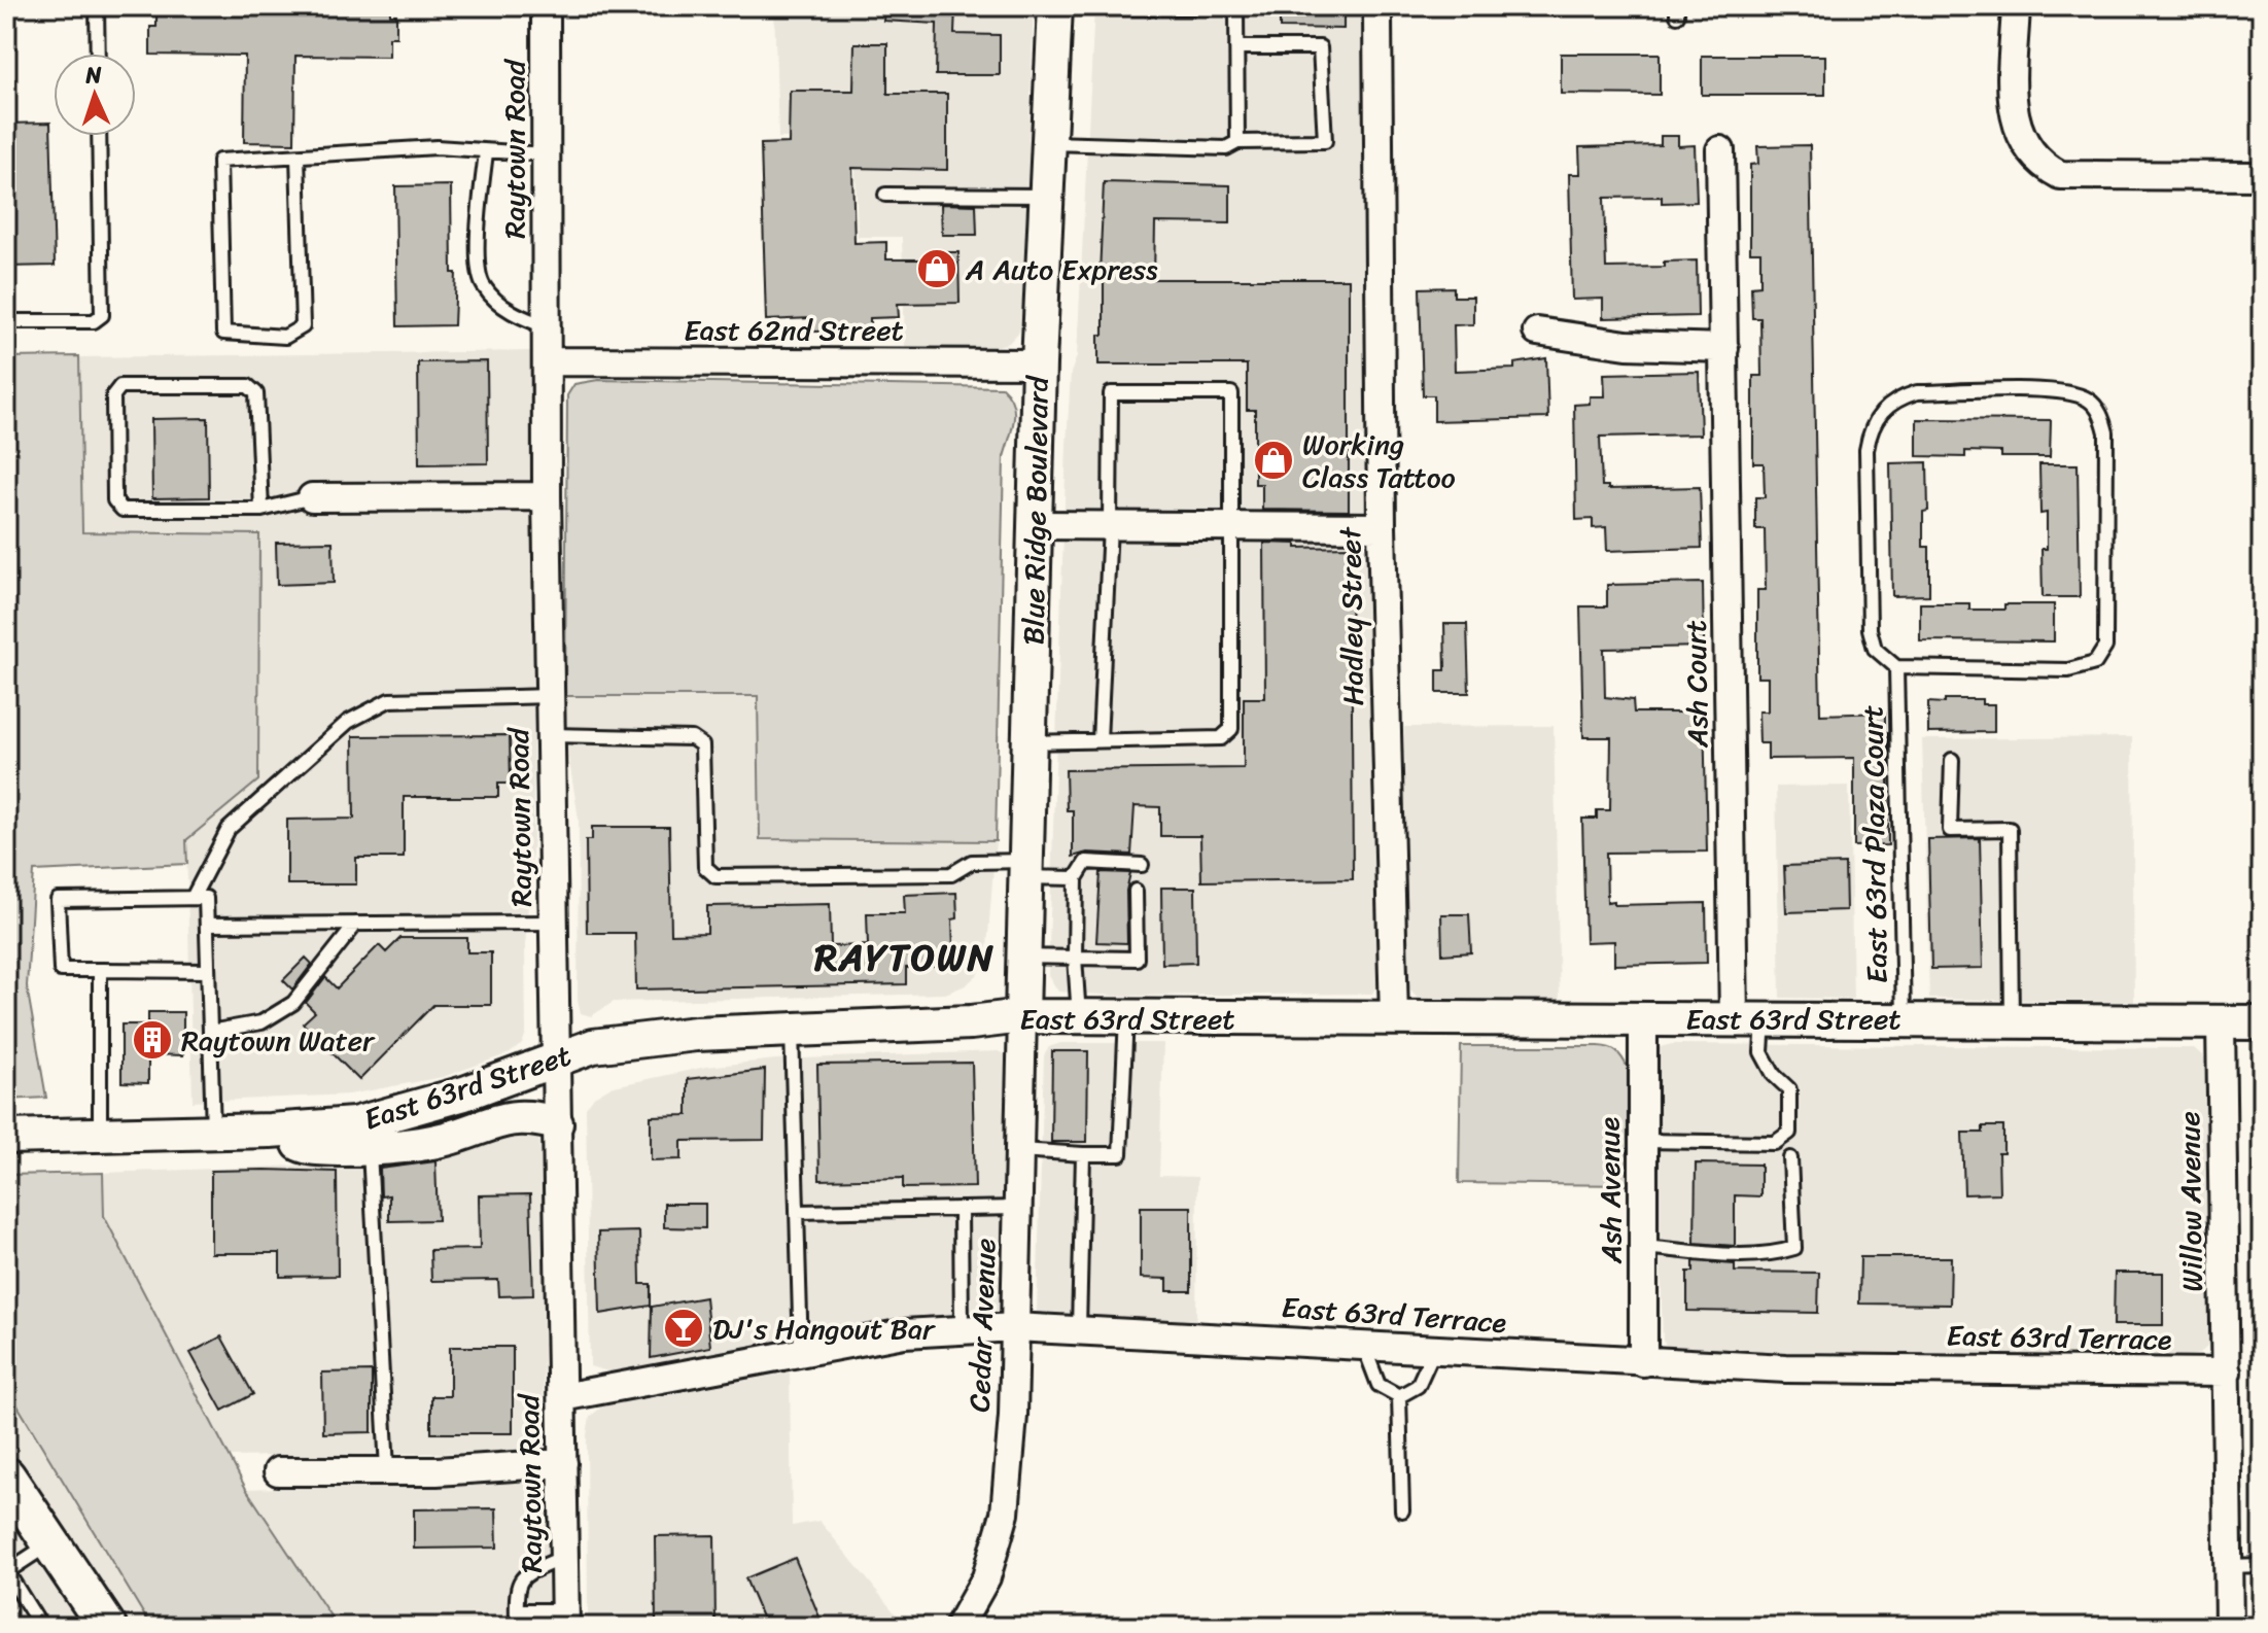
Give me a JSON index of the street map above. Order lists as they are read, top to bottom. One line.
{"streets":{"street":["Raytown Road","East 62nd Street","Blue Ridge Boulevard","Hadley Street","Ash Court","East 63rd Street","Ash Avenue","Willow Avenue","East 63rd Terrace","Cedar Avenue"],"lane":["East 63rd Plaza Court"]},"crossings":[["Raytown Road","East 62nd Street"],["Raytown Road","East 63rd Street"],["Raytown Road","East 63rd Terrace"],["East 62nd Street","Blue Ridge Boulevard"],["Blue Ridge Boulevard","East 63rd Street"],["Blue Ridge Boulevard","Cedar Avenue"],["Hadley Street","East 63rd Street"],["Ash Court","East 63rd Street"],["East 63rd Plaza Court","East 63rd Street"],["East 63rd Street","Ash Avenue"],["East 63rd Street","Willow Avenue"],["East 63rd Street","Cedar Avenue"],["Ash Avenue","East 63rd Terrace"],["Willow Avenue","East 63rd Terrace"],["East 63rd Terrace","Cedar Avenue"]],"districts":["RAYTOWN"],"places":{"shop":["A Auto Express","Working Class Tattoo"],"building":["Raytown Water"],"bar":["DJ's Hangout Bar"]},"north":"top"}
